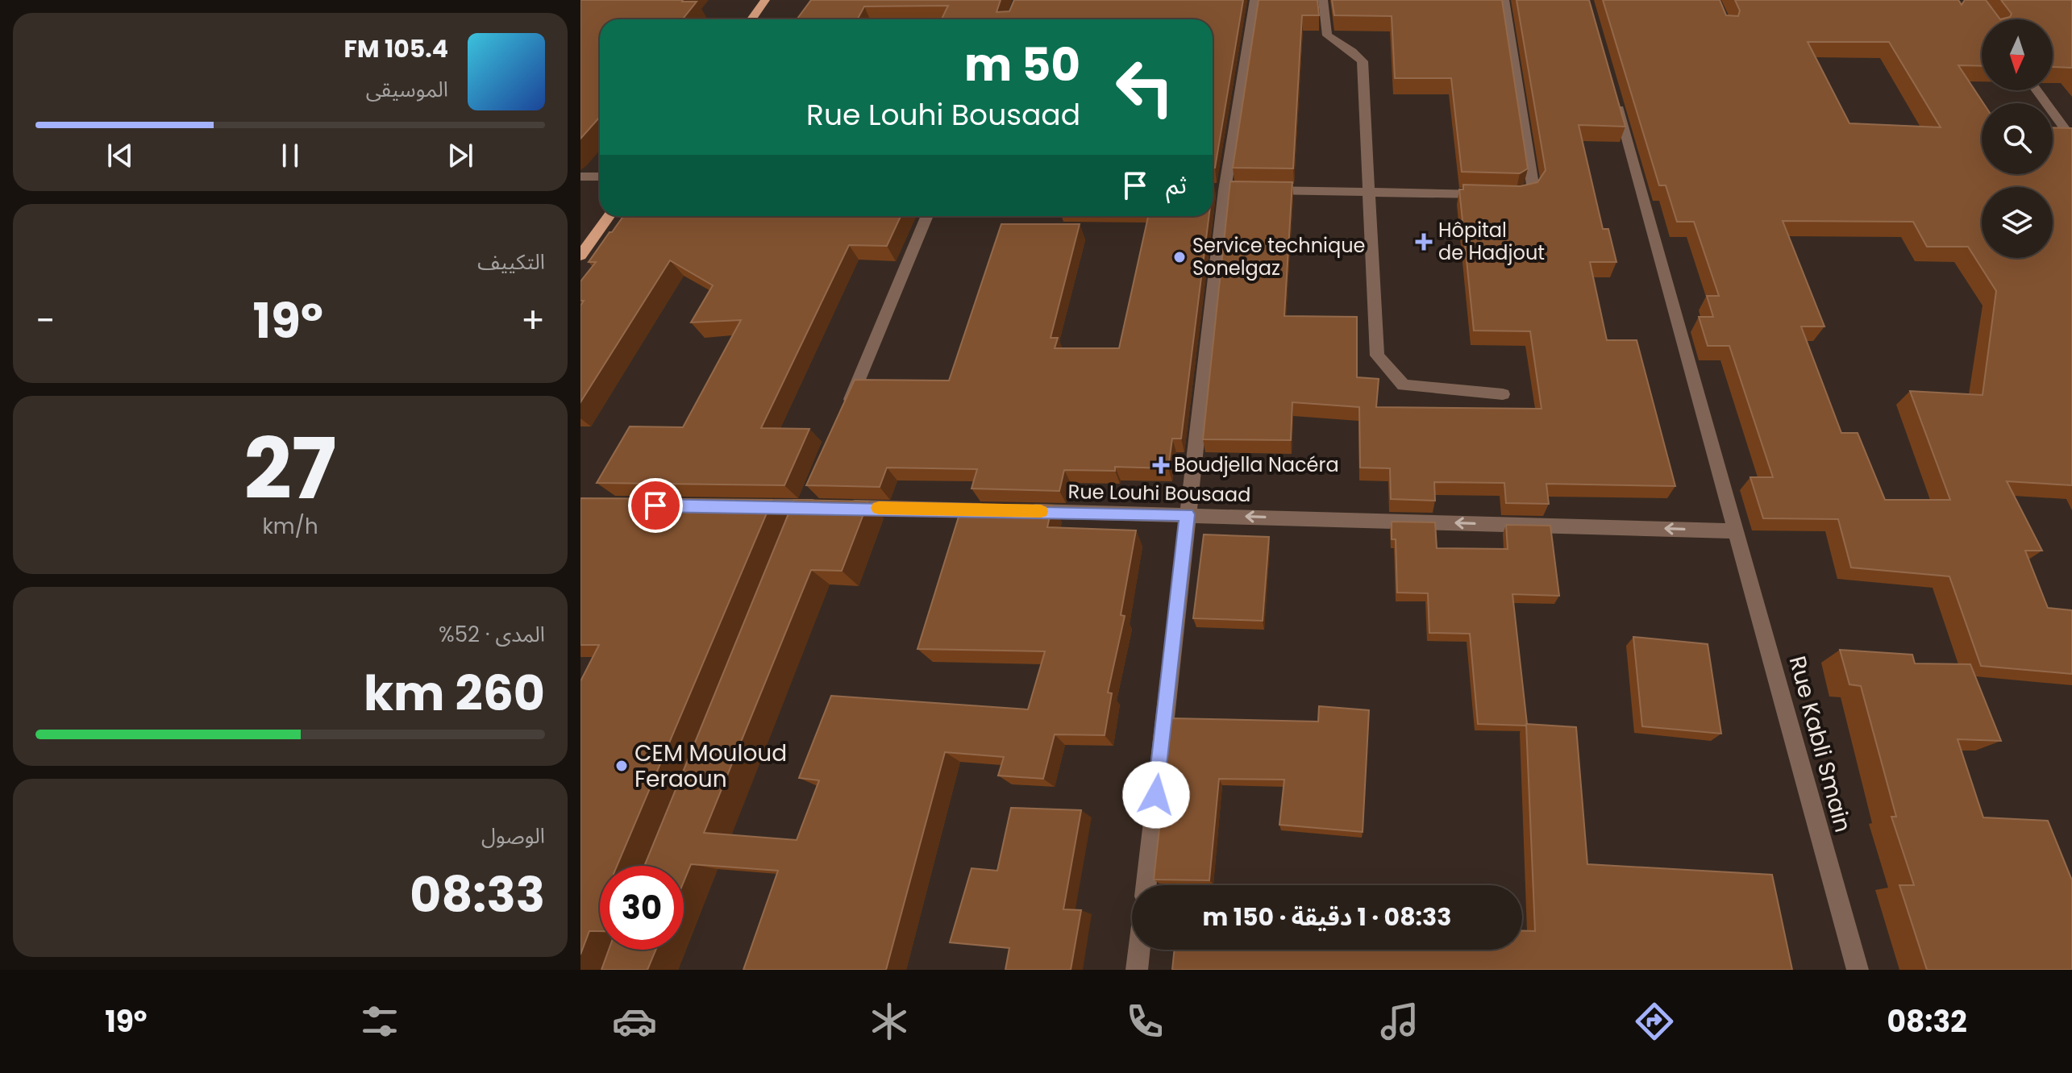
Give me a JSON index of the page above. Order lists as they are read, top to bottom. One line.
{"streets":{"street":["Rue Louhi Bousaad","Rue Kabli Smain"]},"crossings":[["Rue Louhi Bousaad","Rue Kabli Smain"]],"one_way":["Rue Louhi Bousaad"],"places":{"health":["Hôpital de Hadjout","Boudjella Nacéra"],"other":["Service technique Sonelgaz","CEM Mouloud Feraoun"]},"north":"bottom","page":{"turn":["50 m","Rue Louhi Bousaad"],"song":["105.4 FM","الموسيقى"],"then":"ثم","tile":["التكييف",["27","km/h"],["المدى · 52%","260 km"],["الوصول","08:33"]],"heat":["−","19°","+"],"limit":"30","trip":"08:33 · 1 دقيقة · 150 m","tabs":["08:32","19°"]}}
